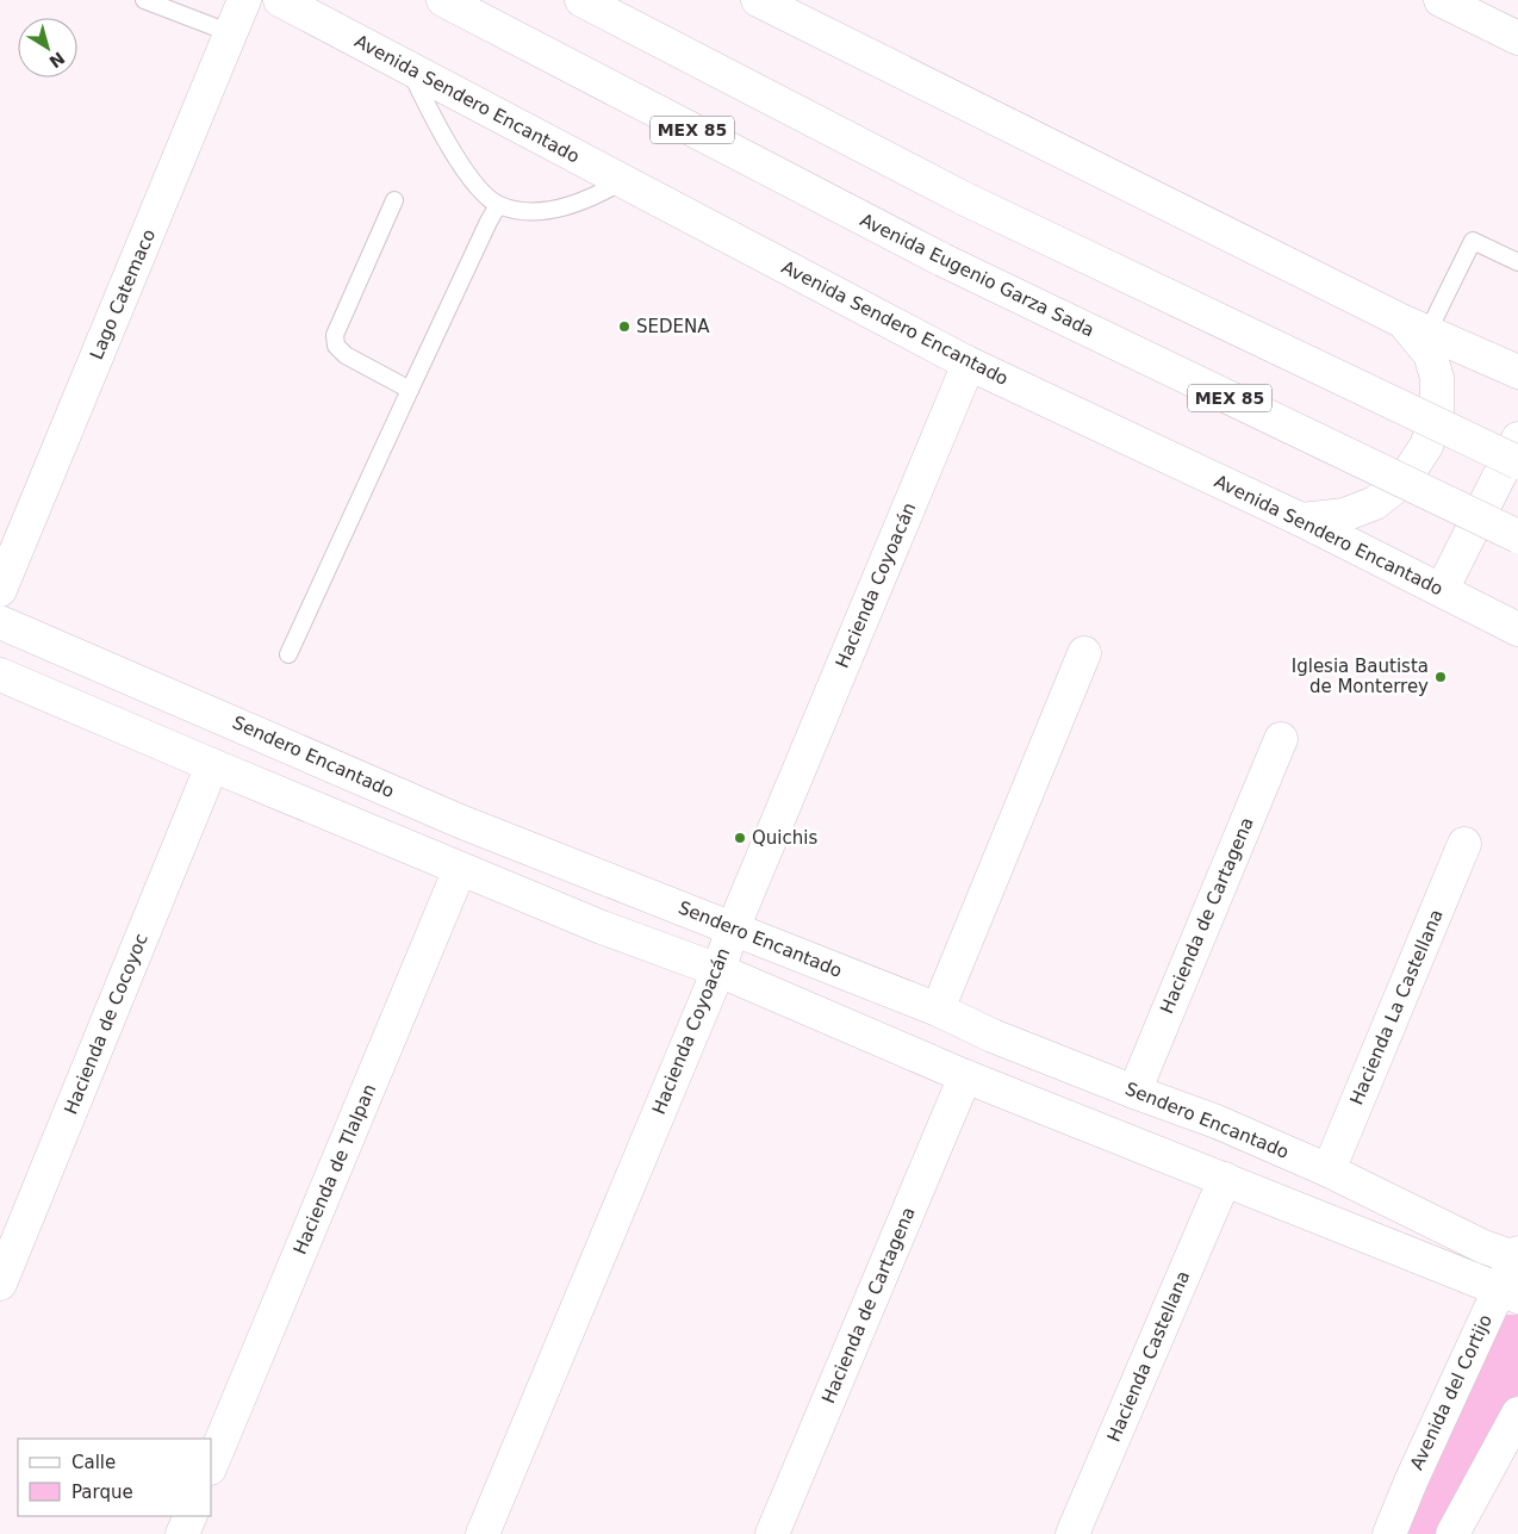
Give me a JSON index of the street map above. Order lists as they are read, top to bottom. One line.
{"streets":{"main road":["Avenida Sendero Encantado","MEX 85","Avenida Eugenio Garza Sada","Lago Catemaco","Hacienda Coyoacán","Sendero Encantado","Hacienda de Cartagena","Hacienda La Castellana","Hacienda de Cocoyoc","Hacienda de Tlalpan","Hacienda Castellana","Avenida del Cortijo"]},"crossings":[["Avenida Sendero Encantado","Hacienda Coyoacán"],["Hacienda Coyoacán","Sendero Encantado"],["Sendero Encantado","Hacienda de Cartagena"],["Sendero Encantado","Hacienda La Castellana"],["Sendero Encantado","Avenida del Cortijo"]],"places":["SEDENA","Iglesia Bautista de Monterrey","Quichis"],"legend":["Calle","Parque"],"north":"bottom right"}
